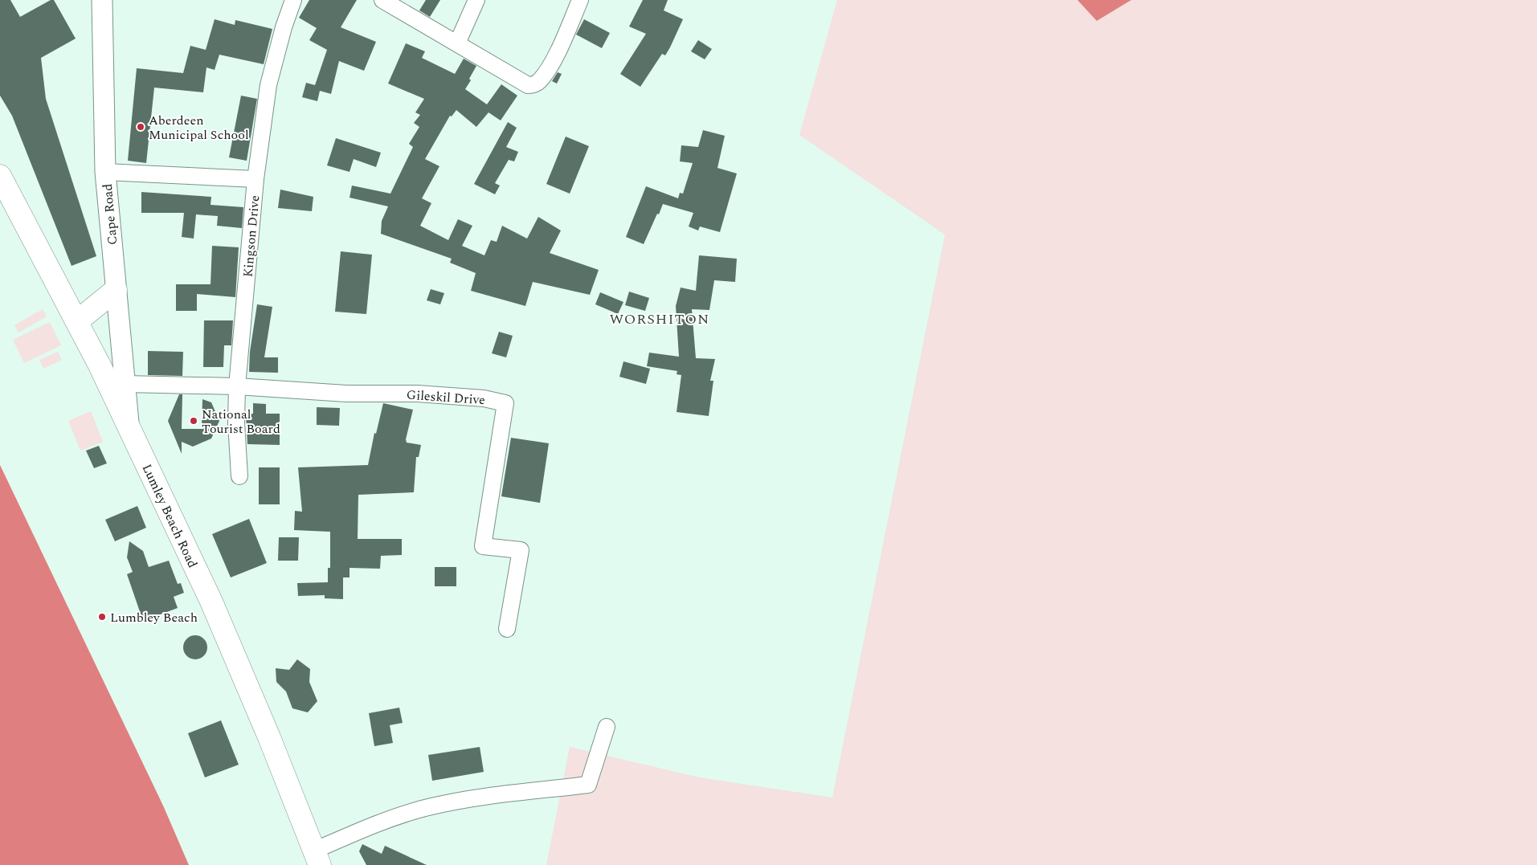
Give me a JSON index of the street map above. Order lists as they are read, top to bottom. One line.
{"streets":{"main road":["Lumley Beach Road"],"street":["Cape Road","Kingson Drive","Gileskil Drive"]},"crossings":[["Cape Road","Gileskil Drive"],["Cape Road","Lumley Beach Road"],["Kingson Drive","Gileskil Drive"]],"districts":["WORSHITON"],"places":["Aberdeen Municipal School","National Tourist Board","Lumbley Beach"]}
